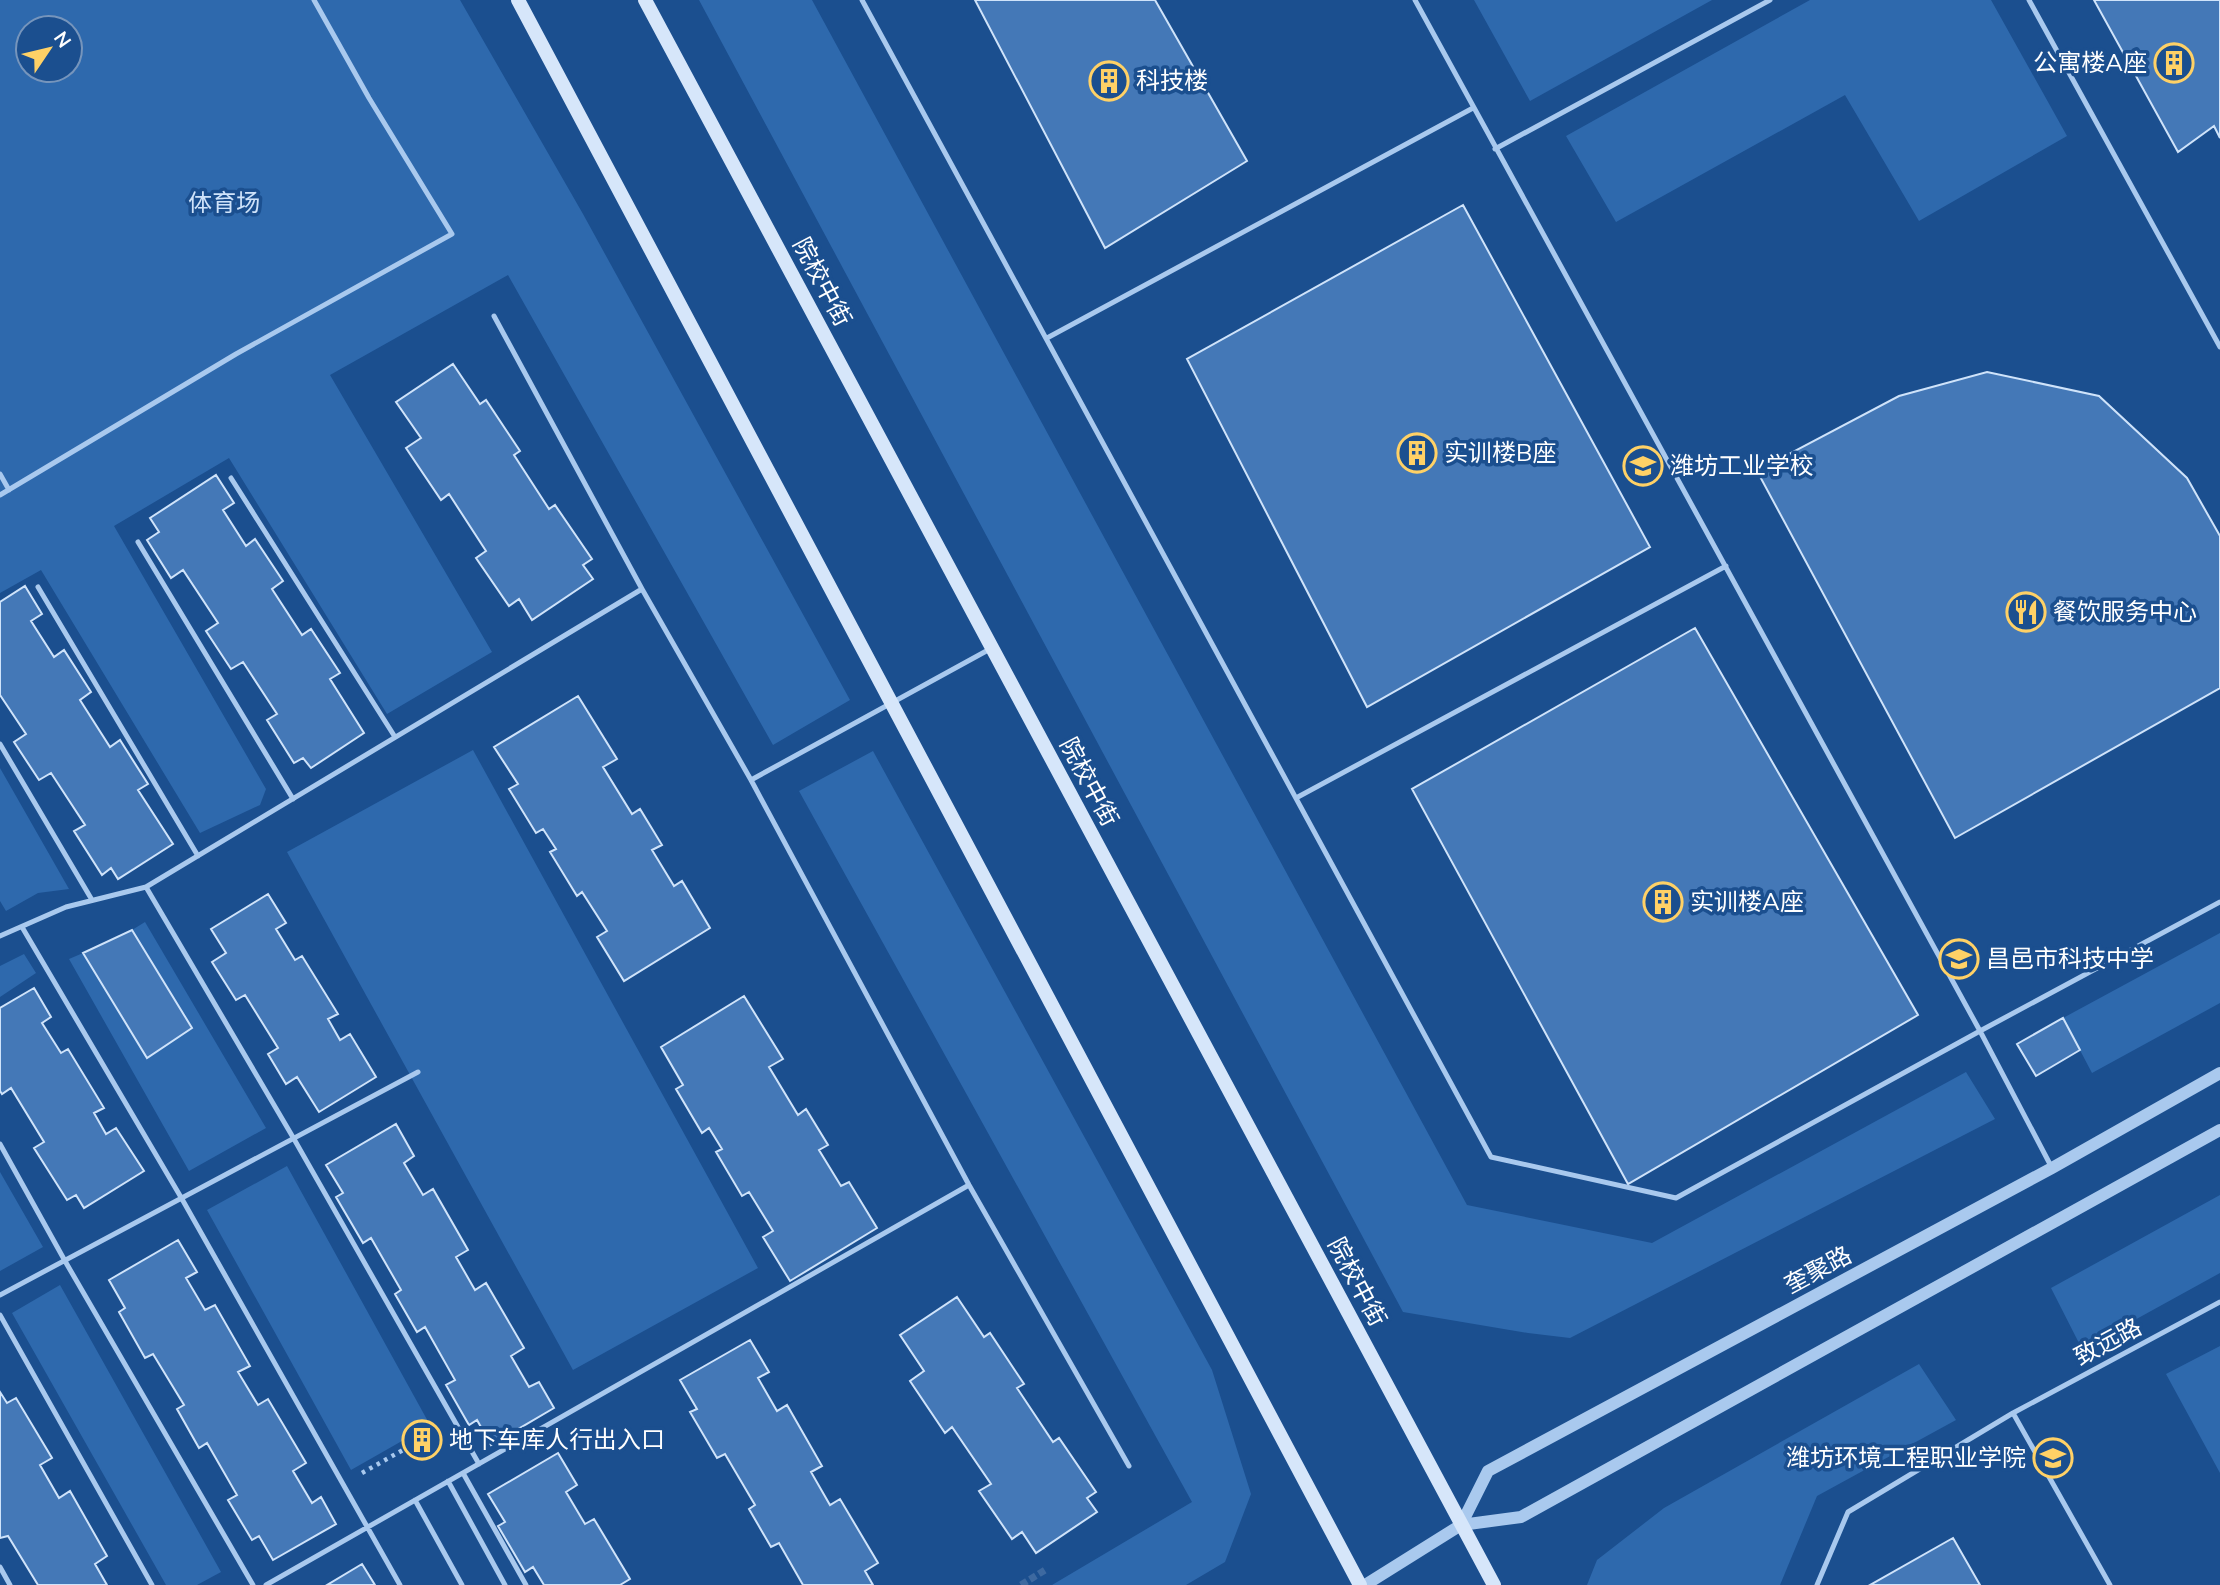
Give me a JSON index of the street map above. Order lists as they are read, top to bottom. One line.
{"streets":{"main road":["院校中街"],"street":["奎聚路"],"lane":["致远路"]},"crossings":[["院校中街","奎聚路"]],"parks":["体育场"],"places":{"building":["公寓楼A座","科技楼","实训楼B座","实训楼A座","地下车库人行出入口"],"school or university":["潍坊工业学校","昌邑市科技中学","潍坊环境工程职业学院"],"restaurant":["餐饮服务中心"]},"north":"top right"}
